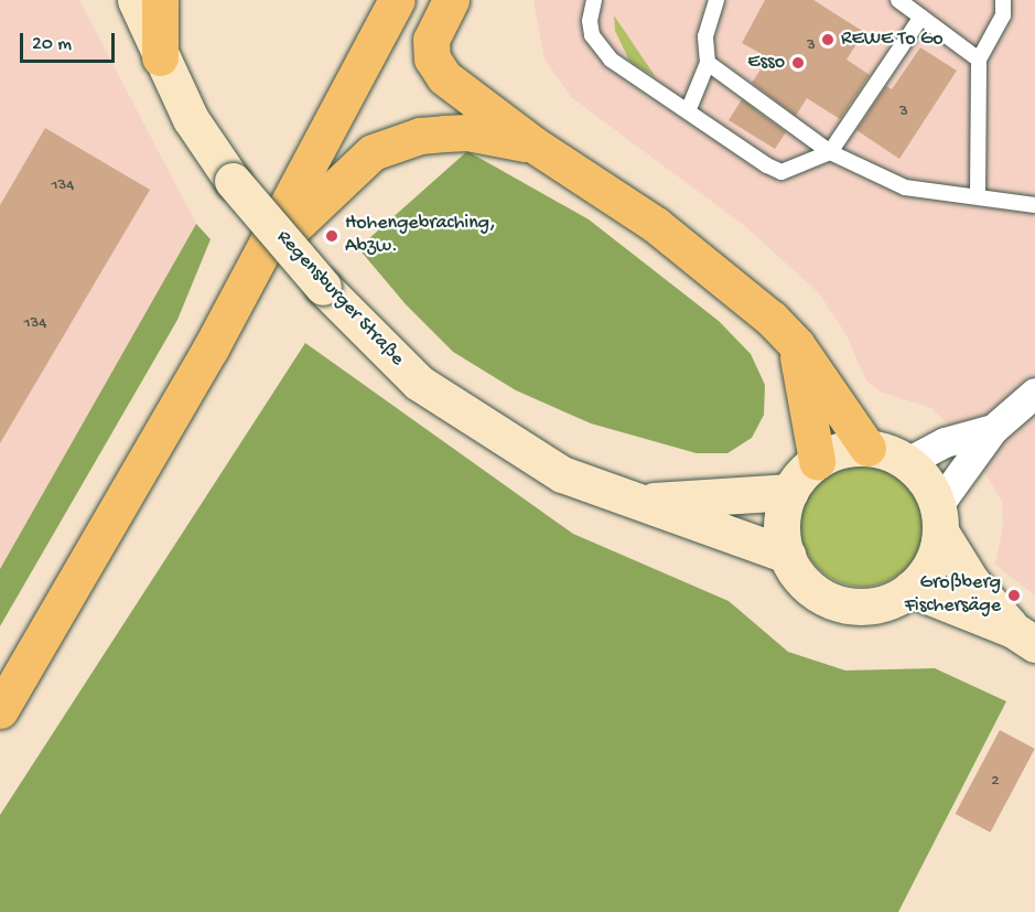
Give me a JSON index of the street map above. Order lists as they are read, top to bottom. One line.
{"streets":{"street":["Regensburger Straße"]},"places":["REWE To Go","Esso","Hohengebraching, Abzw.","Großberg Fischersäge"],"house_numbers":["3","3","134","134","2"],"scale_bar":"20 m"}
